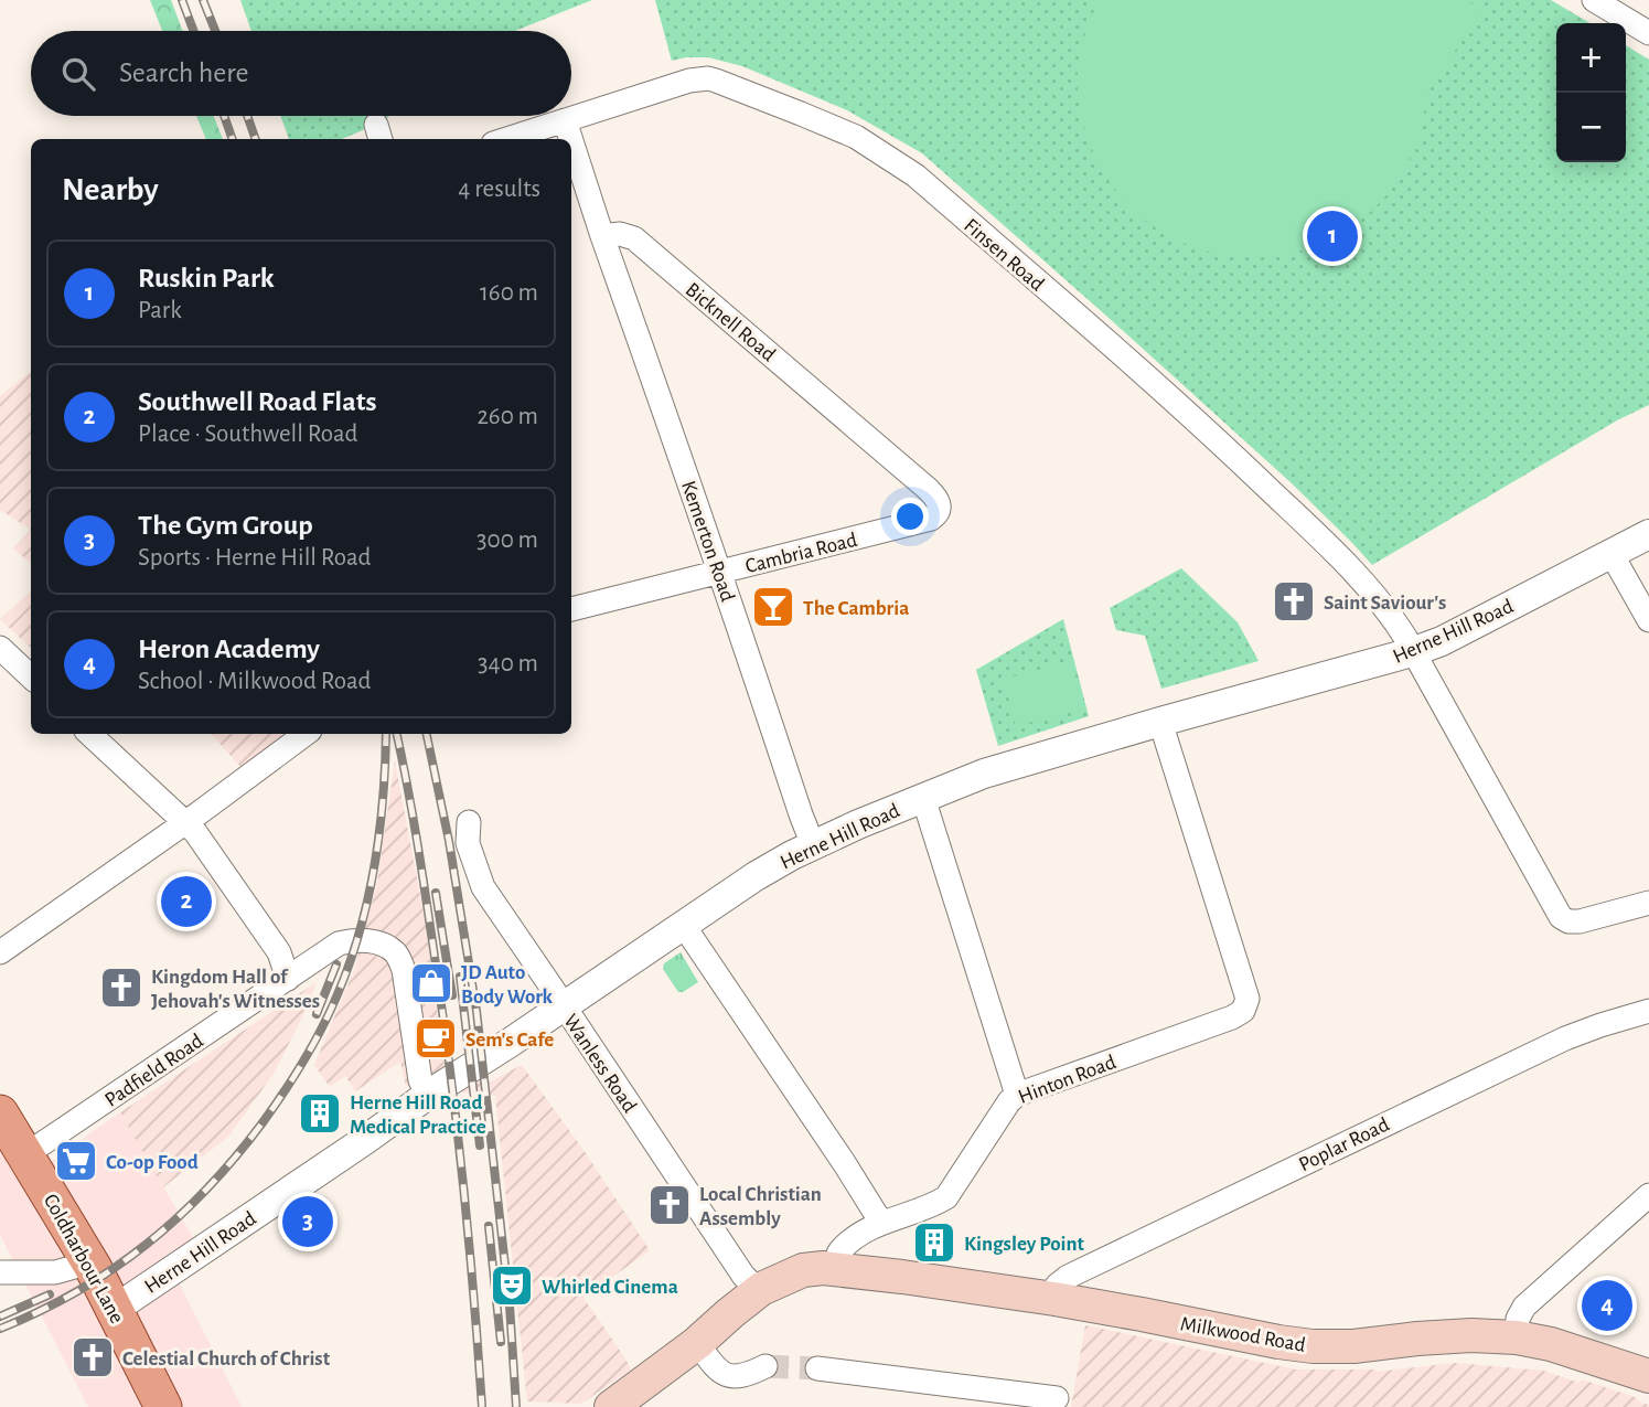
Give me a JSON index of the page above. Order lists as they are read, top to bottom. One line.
{"streets":{"main road":["Coldharbour Lane","Milkwood Road"],"street":["Finsen Road","Bicknell Road","Kemerton Road","Cambria Road","Herne Hill Road","Wanless Road","Padfield Road","Hinton Road","Poplar Road"]},"crossings":[["Finsen Road","Herne Hill Road"],["Bicknell Road","Kemerton Road"],["Bicknell Road","Cambria Road"],["Kemerton Road","Cambria Road"],["Kemerton Road","Herne Hill Road"],["Herne Hill Road","Wanless Road"],["Herne Hill Road","Padfield Road"],["Herne Hill Road","Hinton Road"],["Herne Hill Road","Coldharbour Lane"],["Padfield Road","Coldharbour Lane"],["Hinton Road","Milkwood Road"],["Poplar Road","Milkwood Road"]],"places":{"church":["Saint Saviour's","Kingdom Hall of Jehovah's Witnesses","Local Christian Assembly","Celestial Church of Christ"],"bar":["The Cambria"],"shop":["JD Auto Body Work"],"cafe":["Sem's Cafe"],"building":["Herne Hill Road Medical Practice","Kingsley Point"],"supermarket":["Co-op Food"],"theatre":["Whirled Cinema"]},"page":{"map_buttons":["+","−"],"search":"Search here","heading":["Nearby","4 results"],"pins":["1","2","3","4"],"list":[{"mark":"1","name":"Ruskin Park","note":"Park","value":"160 m"},{"mark":"2","name":"Southwell Road Flats","note":"Place · Southwell Road","value":"260 m"},{"mark":"3","name":"The Gym Group","note":"Sports · Herne Hill Road","value":"300 m"},{"mark":"4","name":"Heron Academy","note":"School · Milkwood Road","value":"340 m"}]}}
